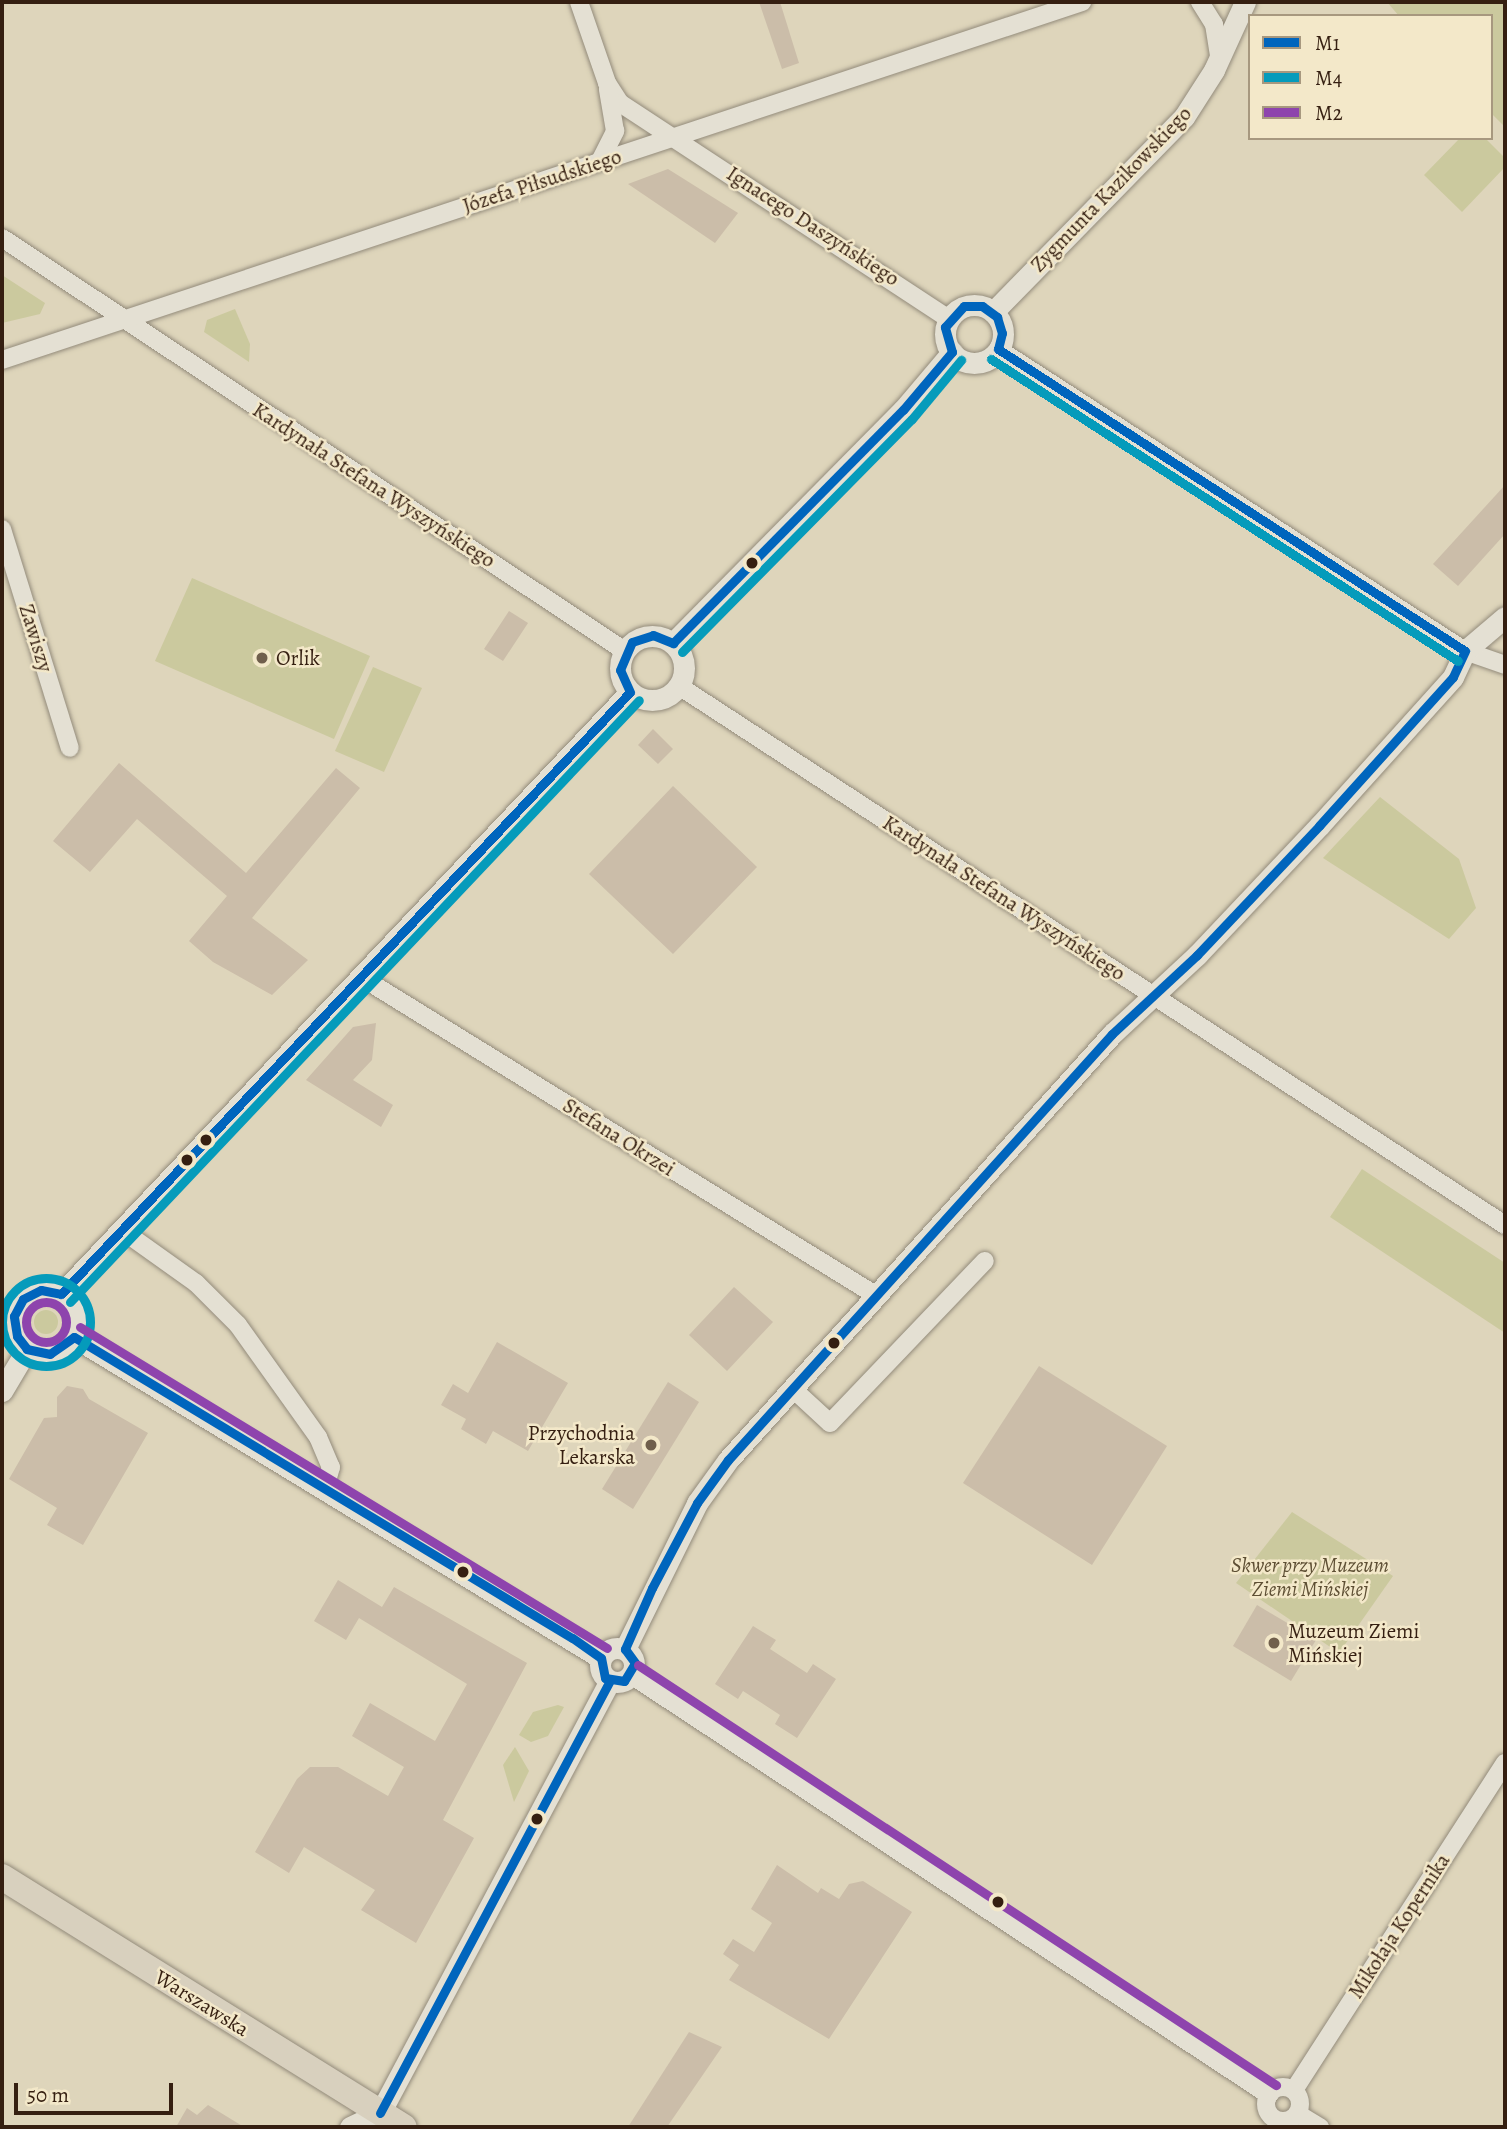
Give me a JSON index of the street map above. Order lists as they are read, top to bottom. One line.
{"streets":{"main road":["Warszawska"],"street":["Józefa Piłsudskiego","Zygmunta Kazikowskiego","Ignacego Daszyńskiego","Kardynała Stefana Wyszyńskiego","Zawiszy","Stefana Okrzei","Mikołaja Kopernika"]},"crossings":[["Józefa Piłsudskiego","Ignacego Daszyńskiego"],["Józefa Piłsudskiego","Kardynała Stefana Wyszyńskiego"],["Zygmunta Kazikowskiego","Ignacego Daszyńskiego"]],"parks":["Skwer przy Muzeum Ziemi Mińskiej"],"places":["Orlik","Przychodnia Lekarska","Muzeum Ziemi Mińskiej"],"lines":["transit line M1","transit line M4","transit line M2"],"legend":["M1","M4","M2"],"scale_bar":"50 m"}
